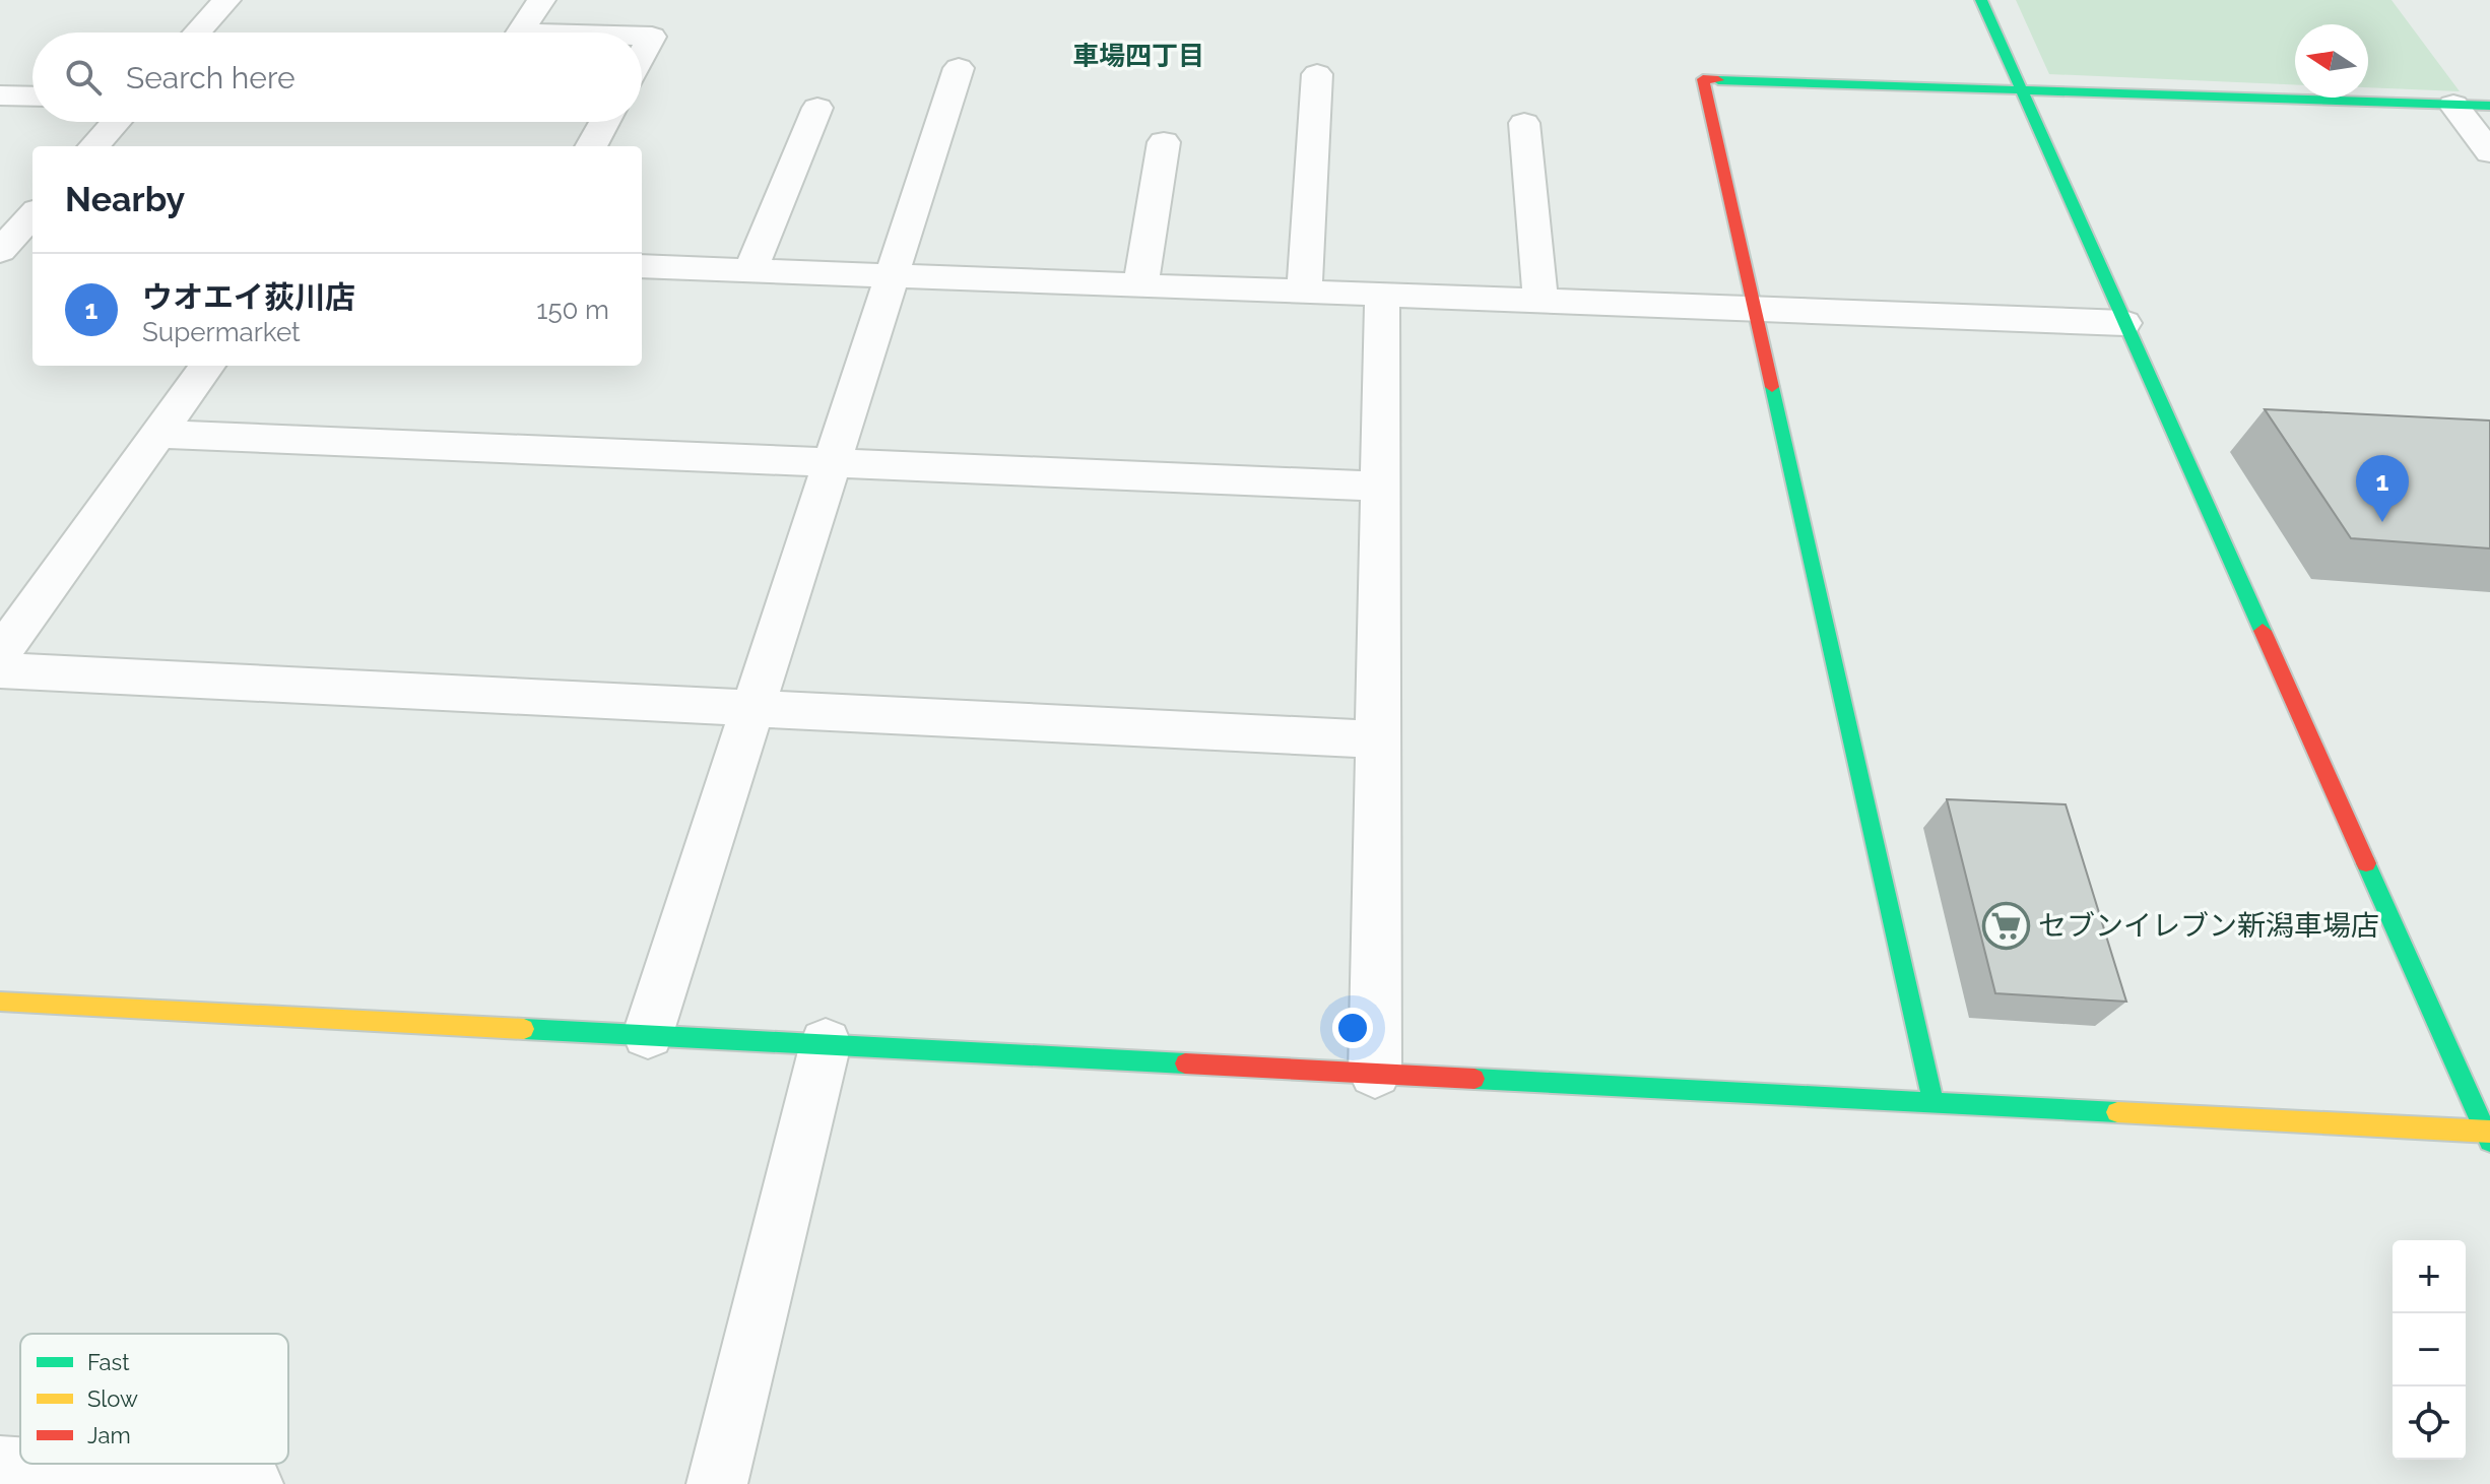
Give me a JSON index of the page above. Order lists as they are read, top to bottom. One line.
{"districts":["車場四丁目"],"places":{"supermarket":["セブンイレブン新潟車場店"]},"legend":["Fast","Slow","Jam"],"north":"left","page":{"search":"Search here","heading":"Nearby","list":[{"mark":"1","name":"ウオエイ荻川店","note":"Supermarket","value":"150 m"}],"pins":"1","map_buttons":["+","−"]}}
